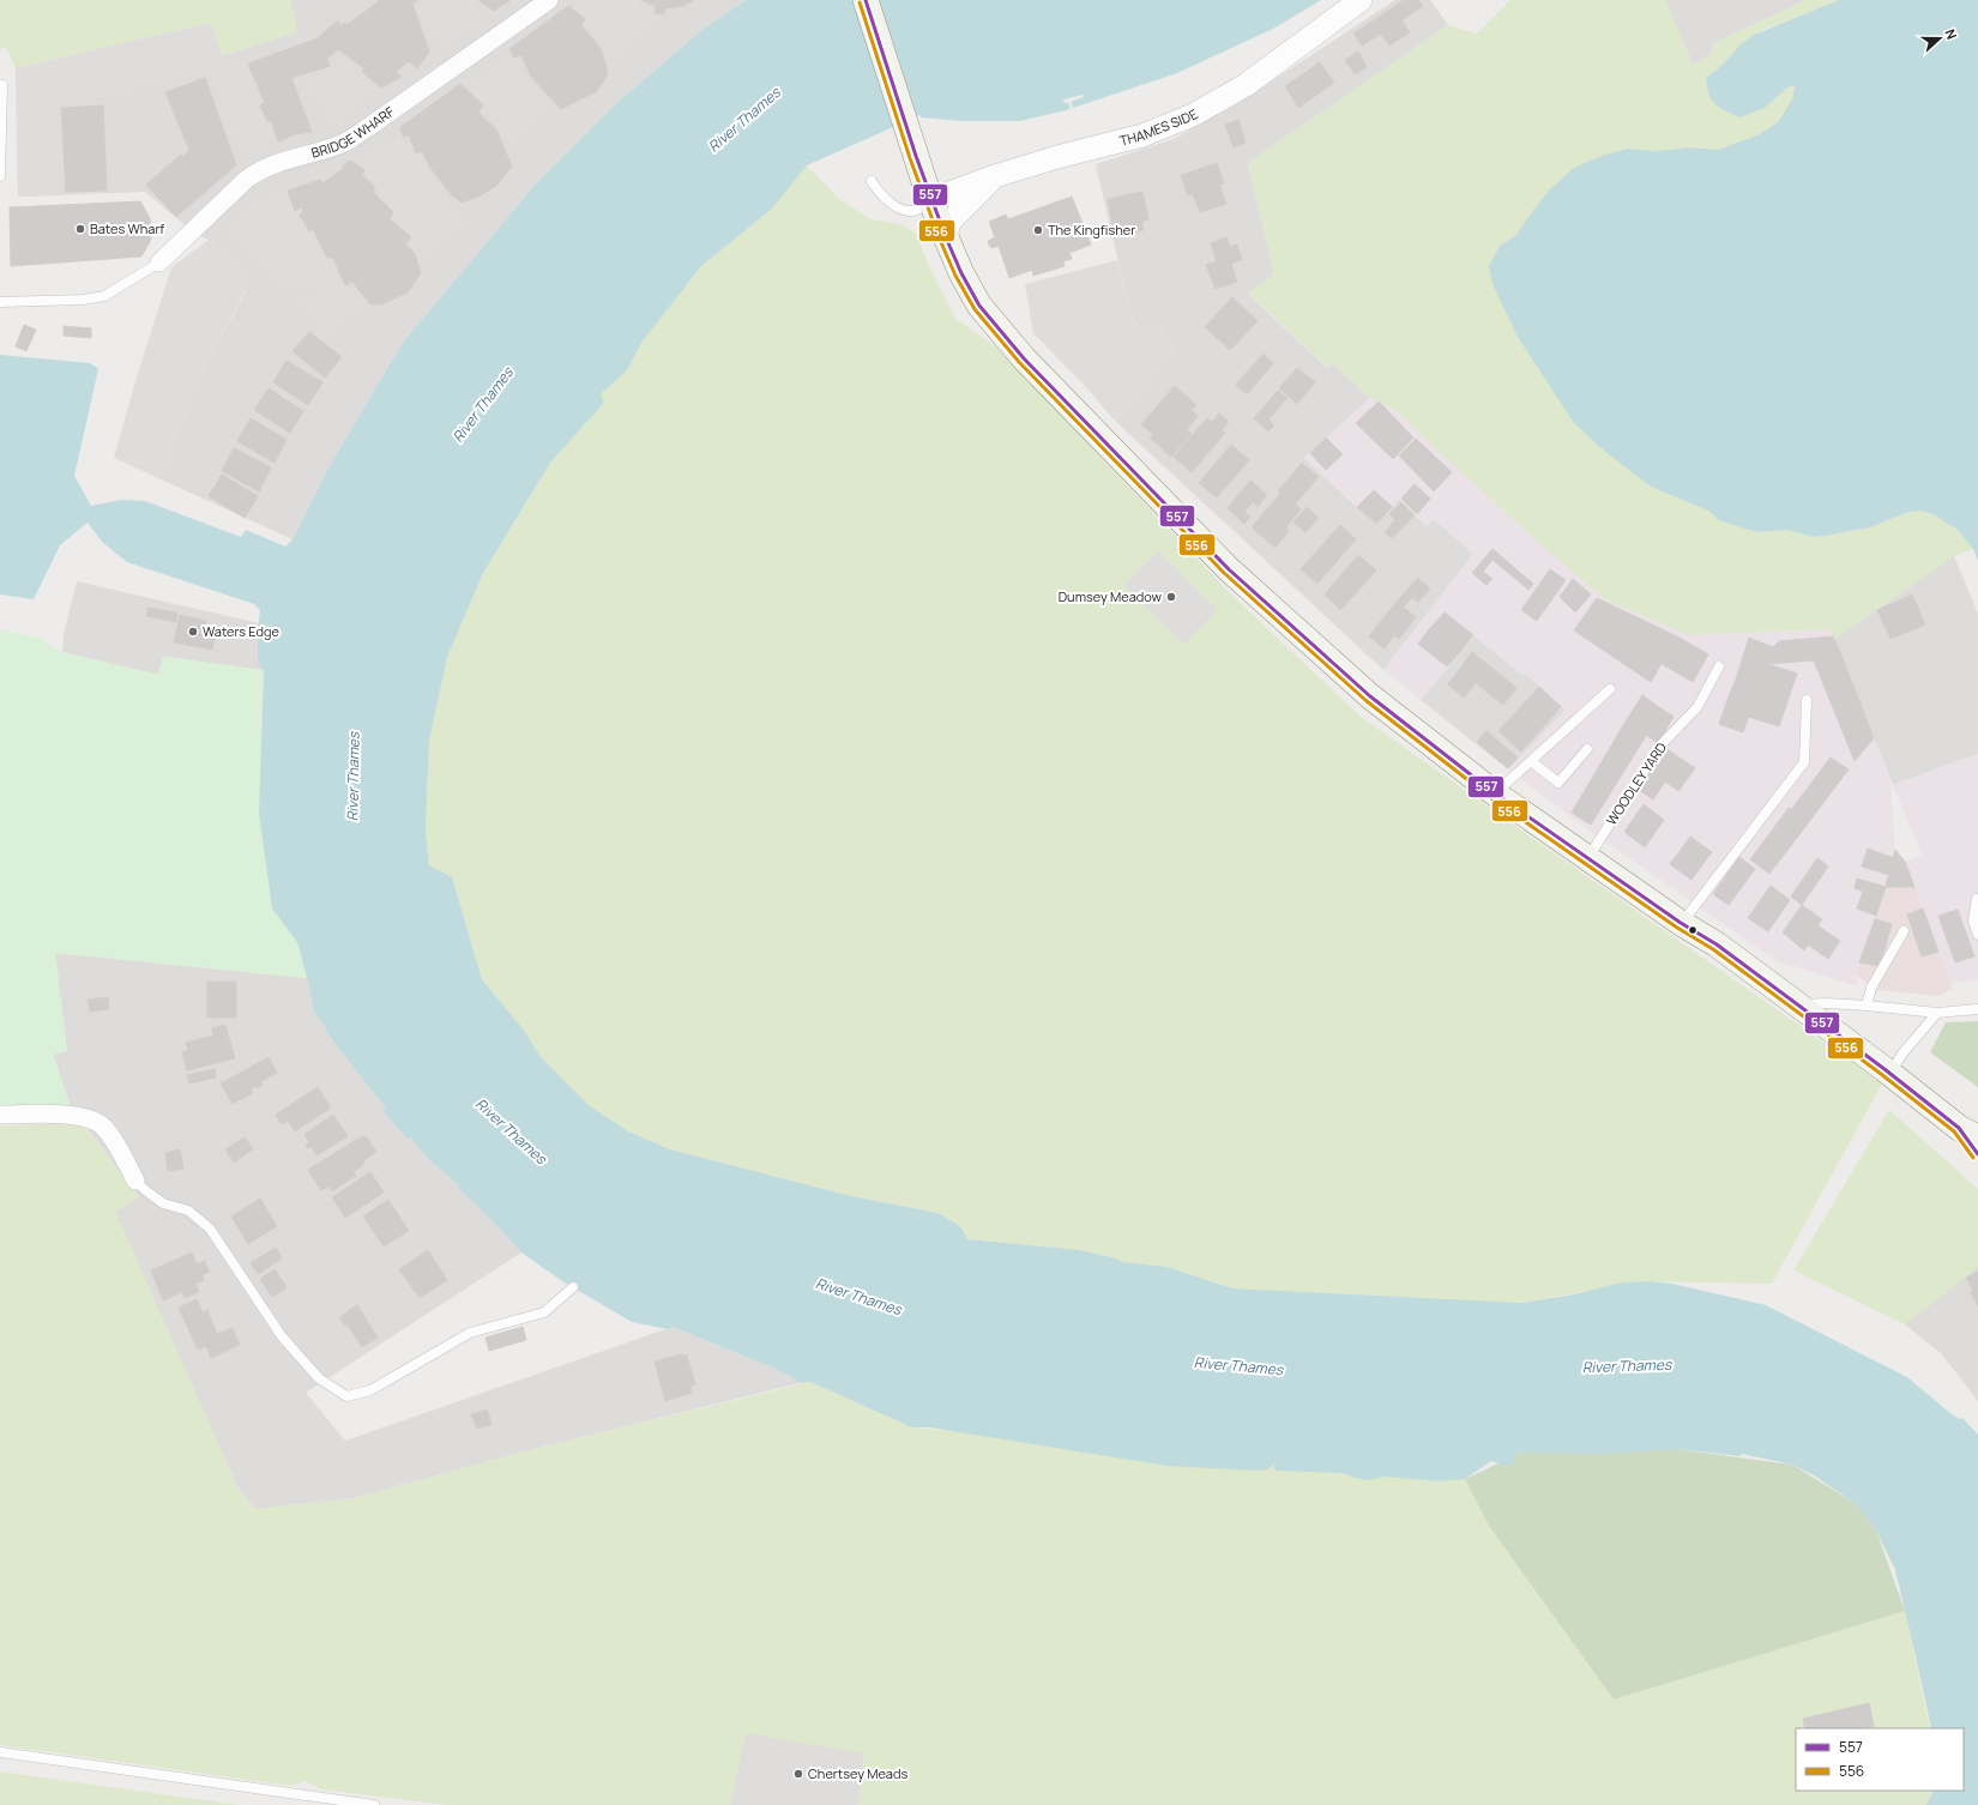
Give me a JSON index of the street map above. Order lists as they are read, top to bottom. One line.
{"streets":{"street":["THAMES SIDE","BRIDGE WHARF"],"lane":["WOODLEY YARD"]},"water":["River Thames"],"places":["Bates Wharf","The Kingfisher","Dumsey Meadow","Waters Edge","Chertsey Meads"],"lines":["transit line 557","transit line 556"],"legend":["557","556"],"north":"right"}
